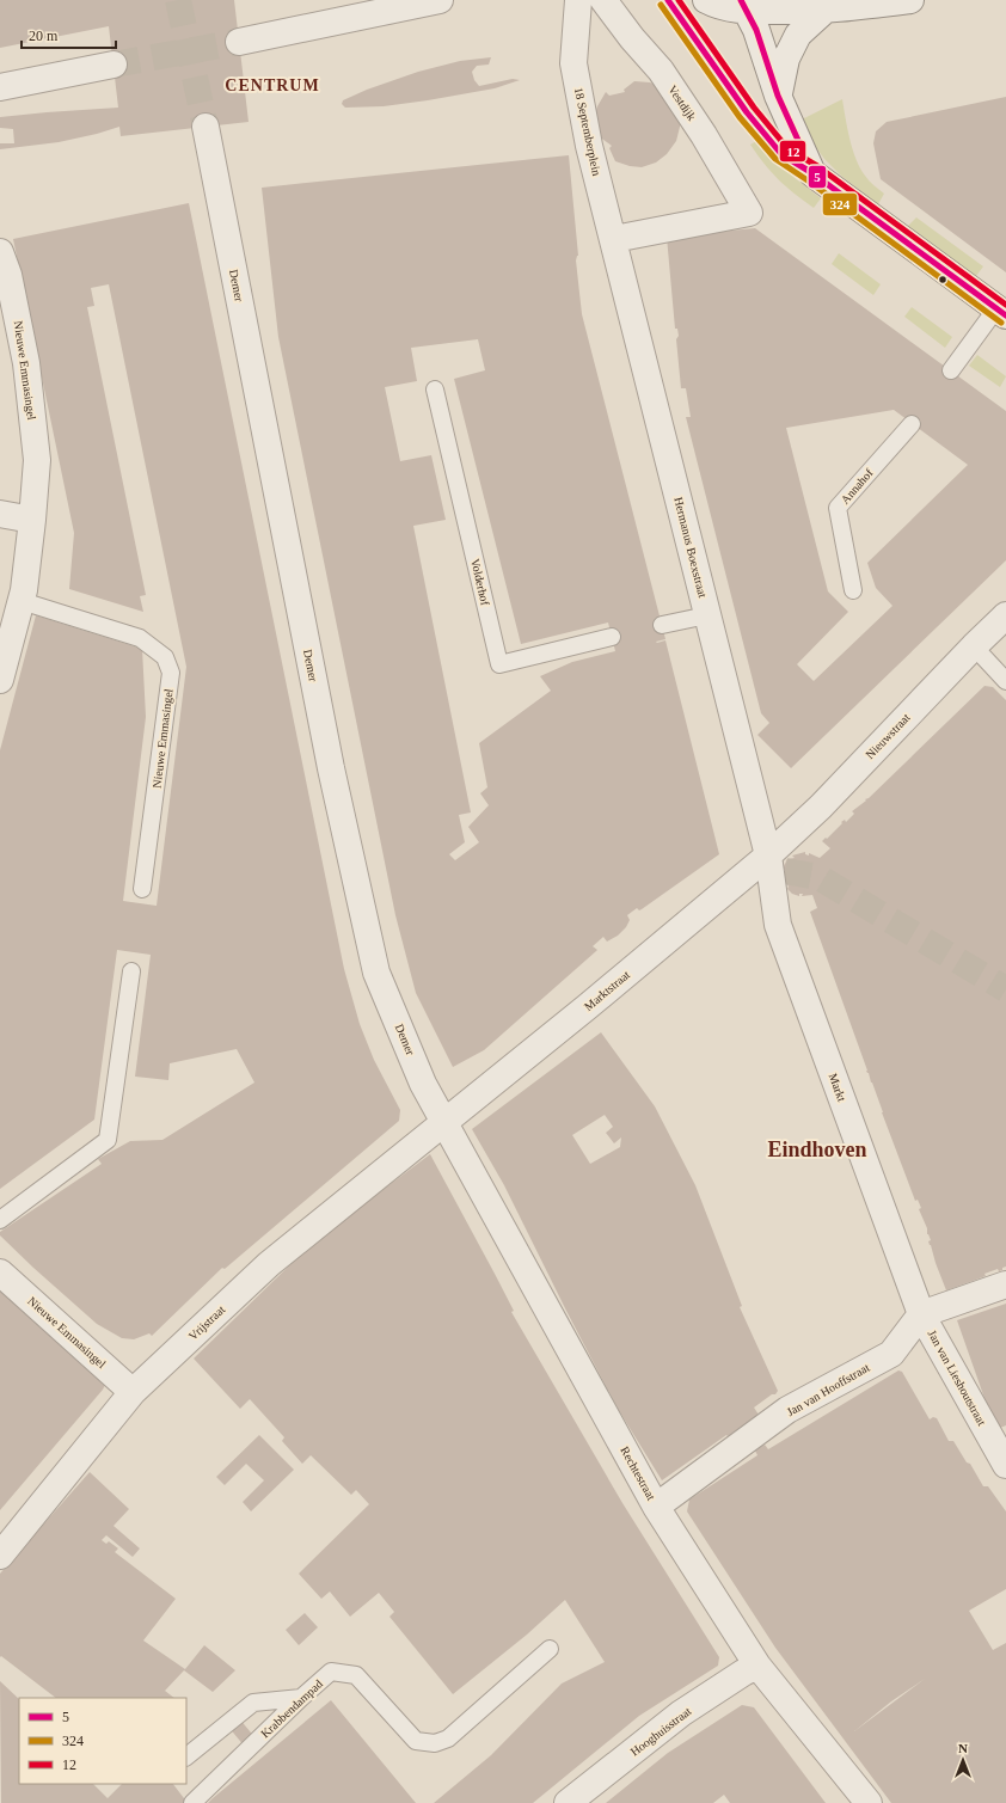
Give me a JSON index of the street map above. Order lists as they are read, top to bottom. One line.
{"streets":{"street":["Vestdijk","18 Septemberplein","Demer","Nieuwe Emmasingel","Hermanus Boexstraat","Nieuwstraat","Marktstraat","Markt","Vrijstraat","Jan van Lieshoutstraat","Jan van Hooffstraat","Rechtestraat","Hooghuisstraat"],"lane":["Annahof","Volderhof","Krabbendampad"]},"crossings":[["Vestdijk","18 Septemberplein"],["Vestdijk","Hermanus Boexstraat"],["18 Septemberplein","Hermanus Boexstraat"],["Demer","Marktstraat"],["Demer","Vrijstraat"],["Demer","Rechtestraat"],["Nieuwe Emmasingel","Vrijstraat"],["Hermanus Boexstraat","Nieuwstraat"],["Hermanus Boexstraat","Marktstraat"],["Hermanus Boexstraat","Markt"],["Nieuwstraat","Marktstraat"],["Nieuwstraat","Markt"],["Marktstraat","Markt"],["Marktstraat","Vrijstraat"],["Marktstraat","Rechtestraat"],["Markt","Jan van Lieshoutstraat"],["Markt","Jan van Hooffstraat"],["Vrijstraat","Rechtestraat"],["Jan van Lieshoutstraat","Jan van Hooffstraat"],["Jan van Hooffstraat","Rechtestraat"],["Rechtestraat","Hooghuisstraat"]],"districts":["CENTRUM","Eindhoven"],"lines":["transit line 5","transit line 12","transit line 324"],"legend":["5","324","12"],"scale_bar":"20 m","north":"top"}
